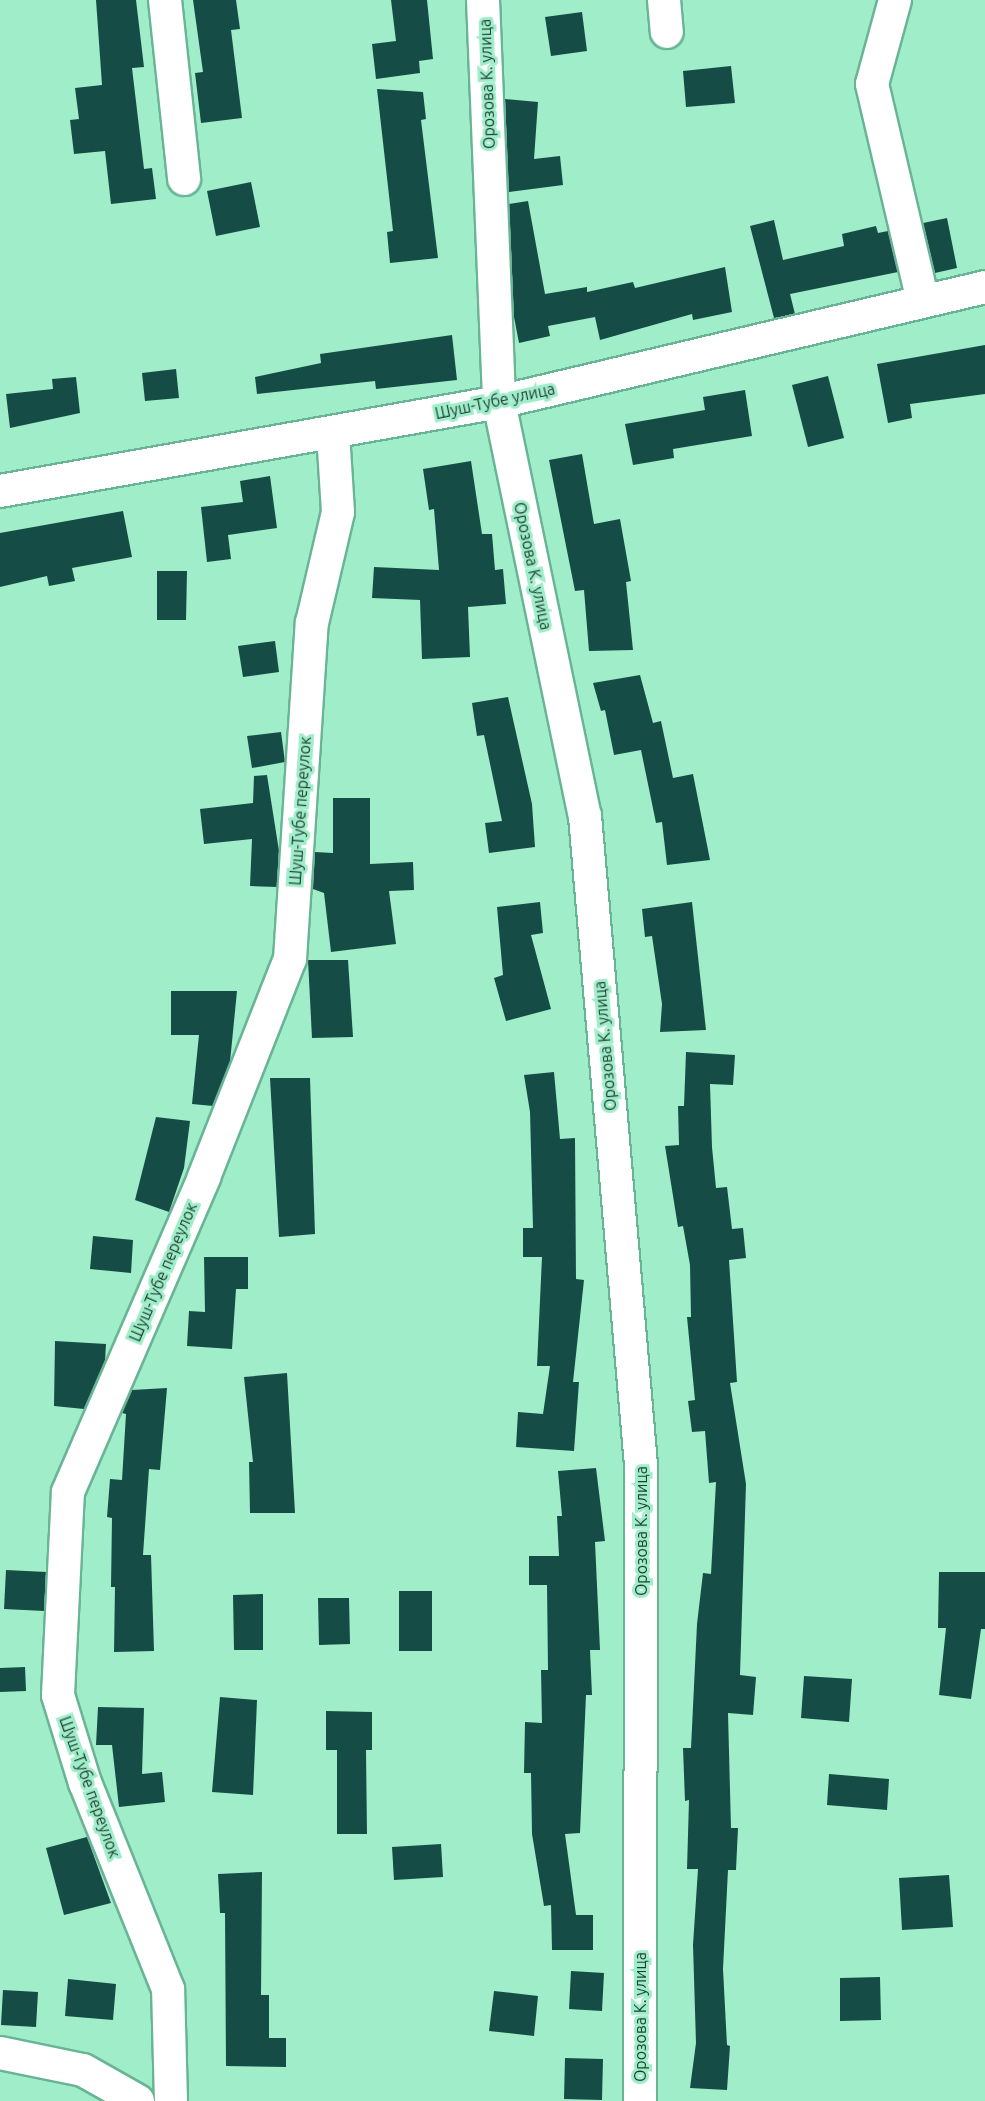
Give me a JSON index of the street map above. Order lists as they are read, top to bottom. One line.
{"streets":{"street":["Орозова К. улица","Шуш-Тубе улица","Шуш-Тубе переулок"]},"crossings":[["Орозова К. улица","Шуш-Тубе улица"],["Шуш-Тубе улица","Шуш-Тубе переулок"]]}
